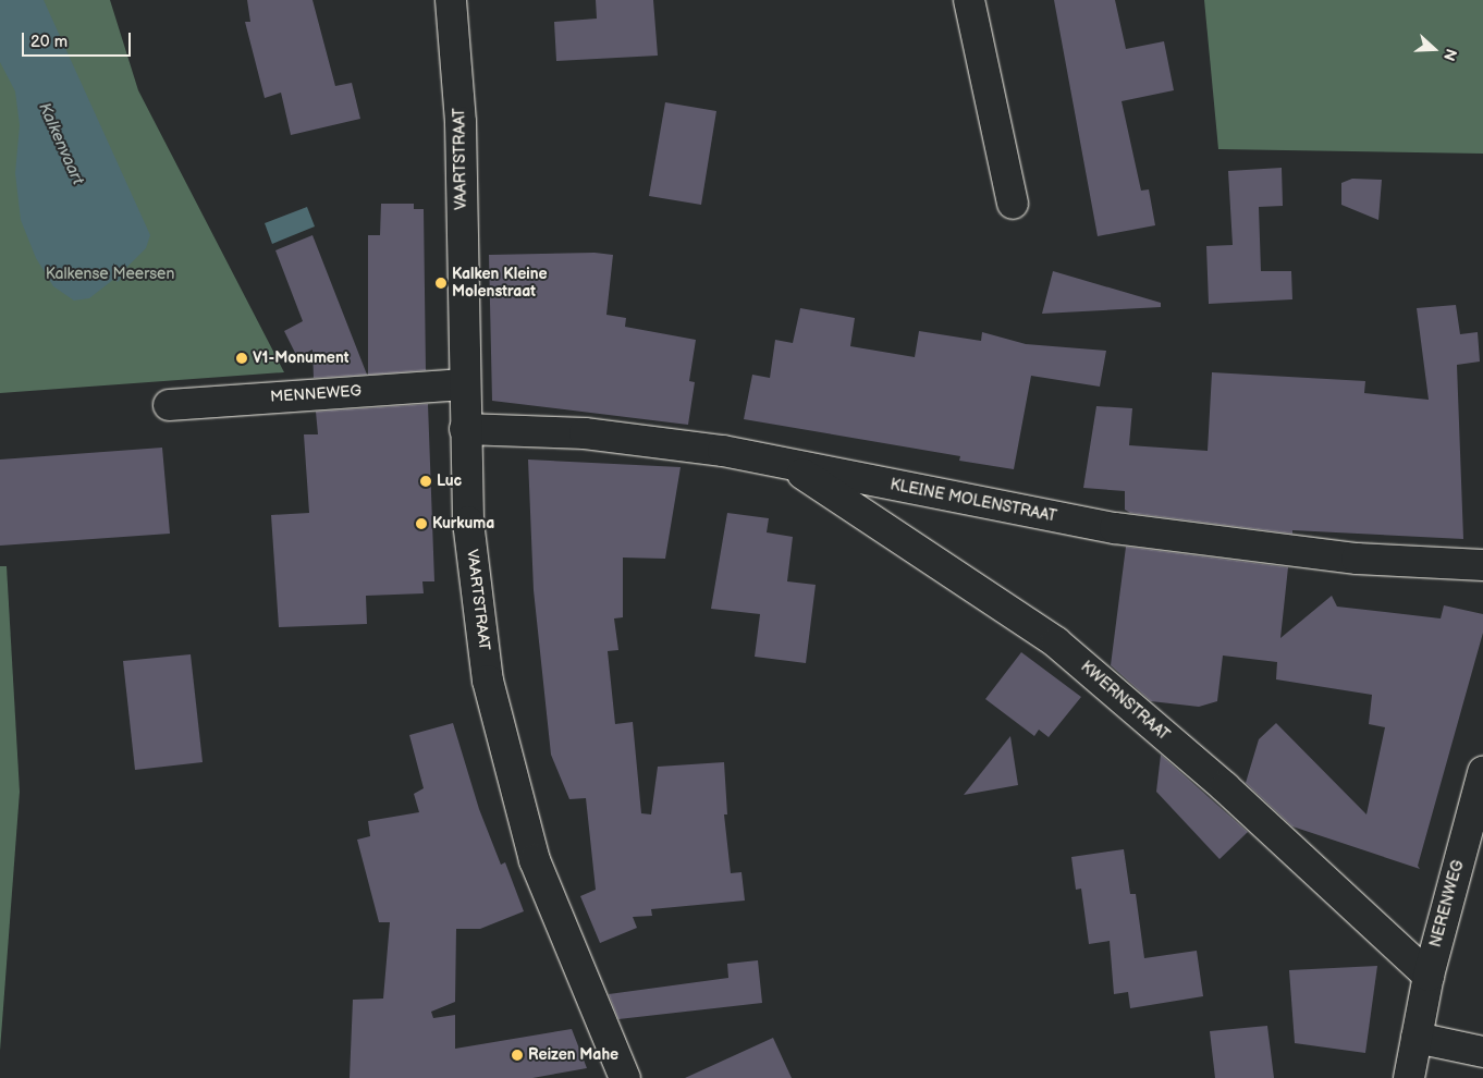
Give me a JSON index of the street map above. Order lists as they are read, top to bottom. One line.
{"streets":{"street":["VAARTSTRAAT","MENNEWEG","KLEINE MOLENSTRAAT","KWERNSTRAAT","NERENWEG"]},"crossings":[["VAARTSTRAAT","MENNEWEG"],["VAARTSTRAAT","KLEINE MOLENSTRAAT"],["KLEINE MOLENSTRAAT","KWERNSTRAAT"],["KWERNSTRAAT","NERENWEG"]],"water":["Kalkenvaart"],"parks":["Kalkense Meersen"],"places":["Kalken Kleine Molenstraat","V1-Monument","Luc","Kurkuma","Reizen Mahe"],"scale_bar":"20 m","north":"right"}
